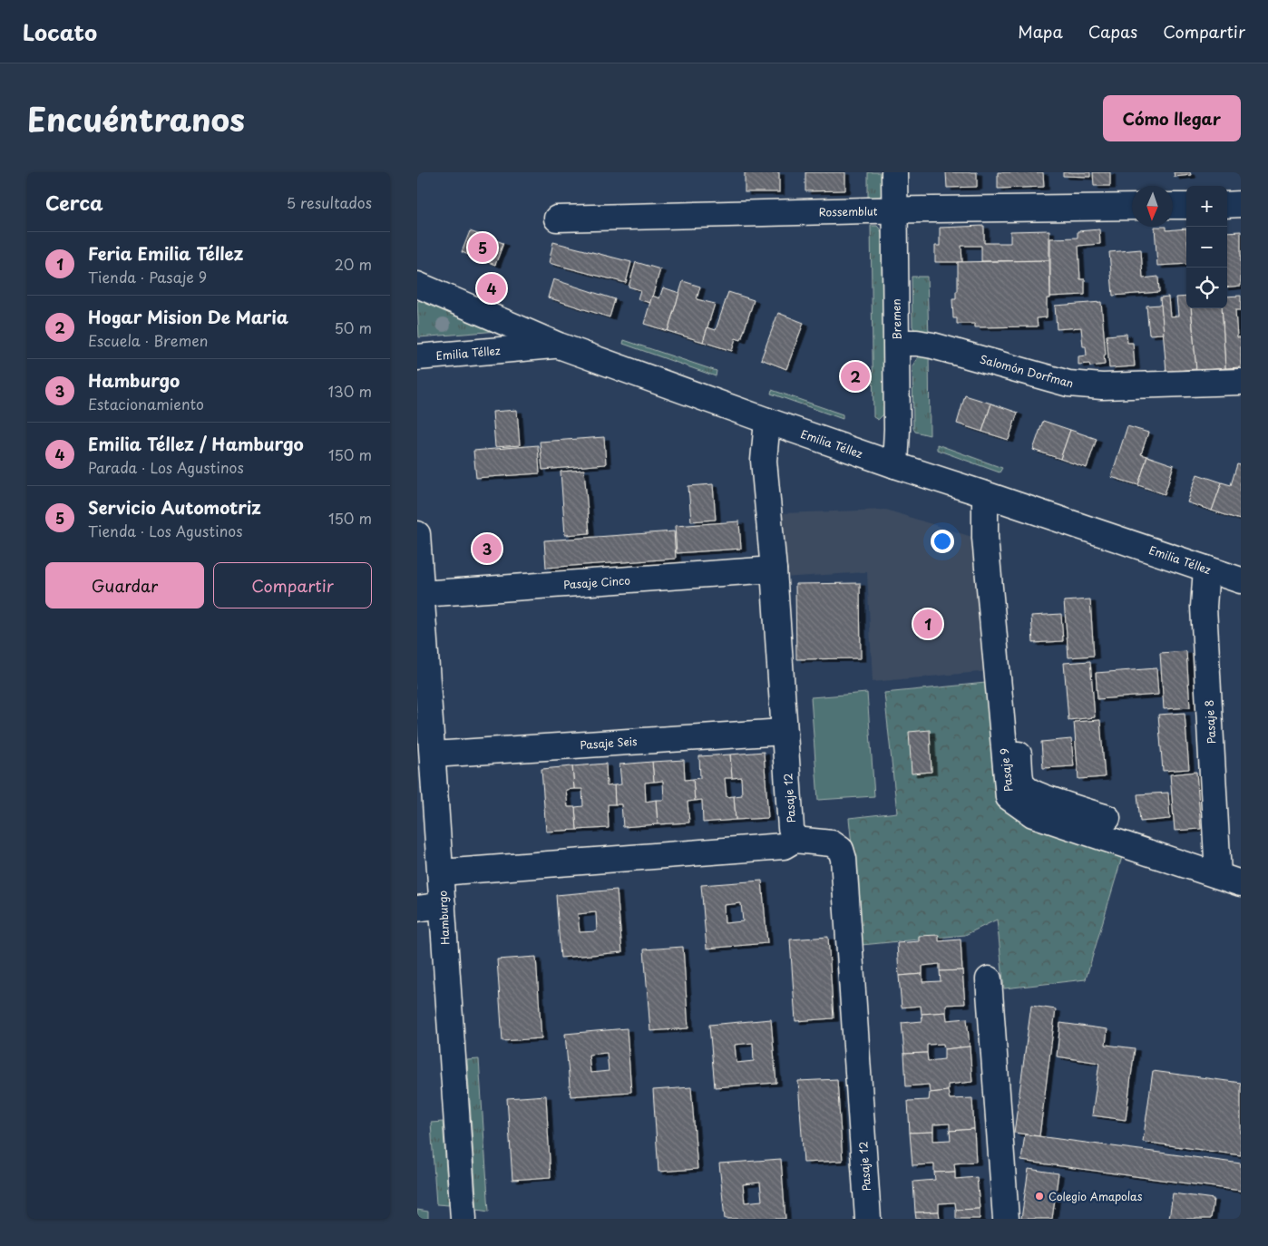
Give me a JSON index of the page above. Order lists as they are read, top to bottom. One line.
{"streets":{"street":["Rossemblut","Bremen","Emilia Téllez","Salomón Dorfman","Pasaje Cinco","Pasaje 8","Pasaje Seis","Pasaje 9","Pasaje 12","Hamburgo"]},"crossings":[["Rossemblut","Bremen"],["Bremen","Emilia Téllez"],["Bremen","Salomón Dorfman"],["Emilia Téllez","Pasaje 8"],["Emilia Téllez","Pasaje 9"],["Emilia Téllez","Pasaje 12"],["Pasaje Cinco","Pasaje 12"],["Pasaje Cinco","Hamburgo"],["Pasaje 8","Pasaje 9"],["Pasaje Seis","Pasaje 12"],["Pasaje Seis","Hamburgo"]],"places":["Colegio Amapolas"],"north":"bottom","page":{"header":"Locato","nav":["Mapa","Capas","Compartir"],"title":"Encuéntranos","buttons":["Cómo llegar",["Guardar","Compartir"]],"heading":["Cerca","5 resultados"],"map_buttons":["+","−"],"list":[{"mark":"1","name":"Feria Emilia Téllez","note":"Tienda · Pasaje 9","value":"20 m"},{"mark":"2","name":"Hogar Mision De Maria","note":"Escuela · Bremen","value":"50 m"},{"mark":"3","name":"Hamburgo","note":"Estacionamiento","value":"130 m"},{"mark":"4","name":"Emilia Téllez / Hamburgo","note":"Parada · Los Agustinos","value":"150 m"},{"mark":"5","name":"Servicio Automotriz","note":"Tienda · Los Agustinos","value":"150 m"}],"pins":["5","4","2","3","1"]}}
